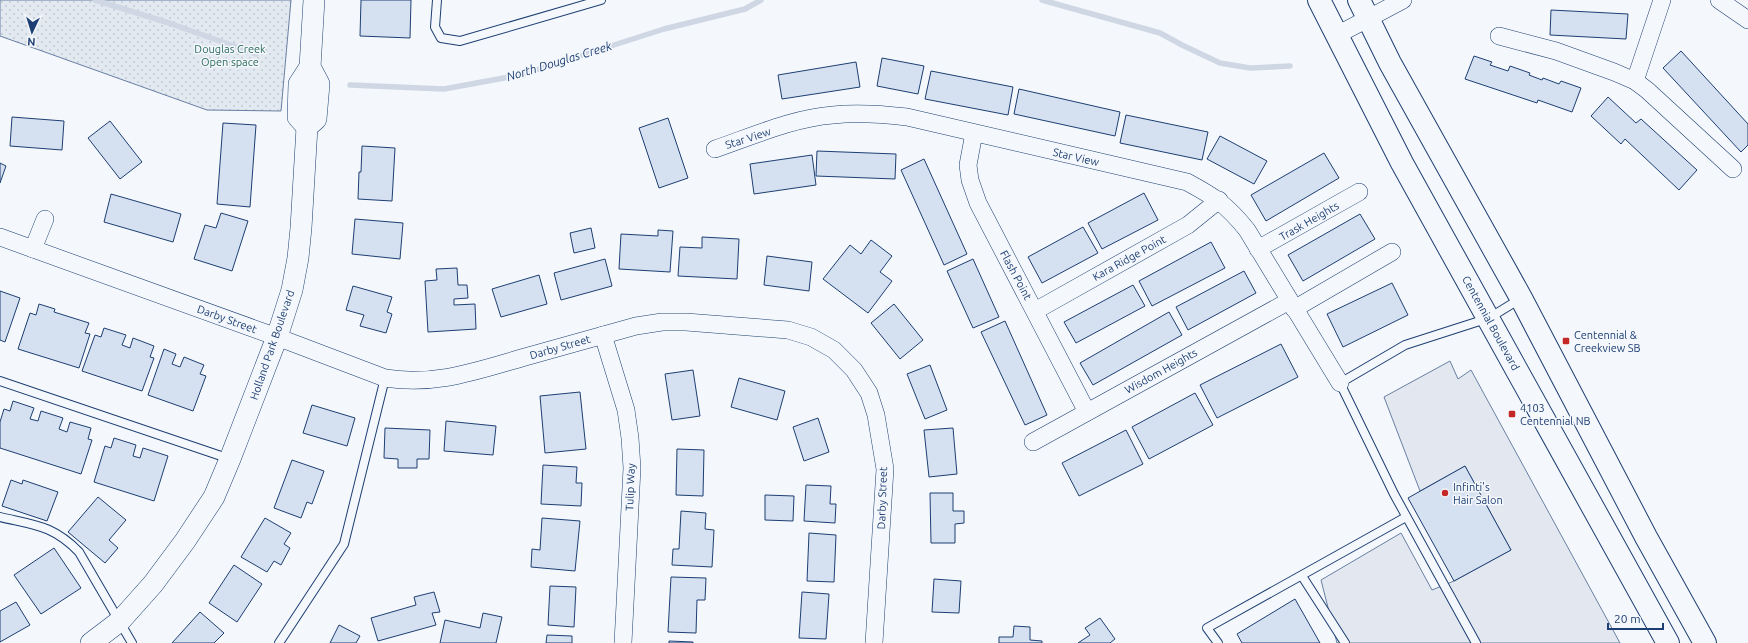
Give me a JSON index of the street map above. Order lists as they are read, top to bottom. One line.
{"streets":{"main road":["Centennial Boulevard"],"street":["Star View","Trask Heights","Kara Ridge Point","Flash Point","Darby Street","Holland Park Boulevard","Wisdom Heights","Tulip Way"]},"crossings":[["Star View","Trask Heights"],["Star View","Kara Ridge Point"],["Star View","Flash Point"],["Star View","Wisdom Heights"],["Kara Ridge Point","Flash Point"],["Flash Point","Wisdom Heights"],["Darby Street","Holland Park Boulevard"],["Darby Street","Tulip Way"]],"water":["North Douglas Creek"],"parks":["Douglas Creek Open space"],"places":{"transit":["Centennial & Creekview SB","4103 Centennial NB"],"other":["Infinti's Hair Salon"]},"scale_bar":"20 m","north":"bottom"}
